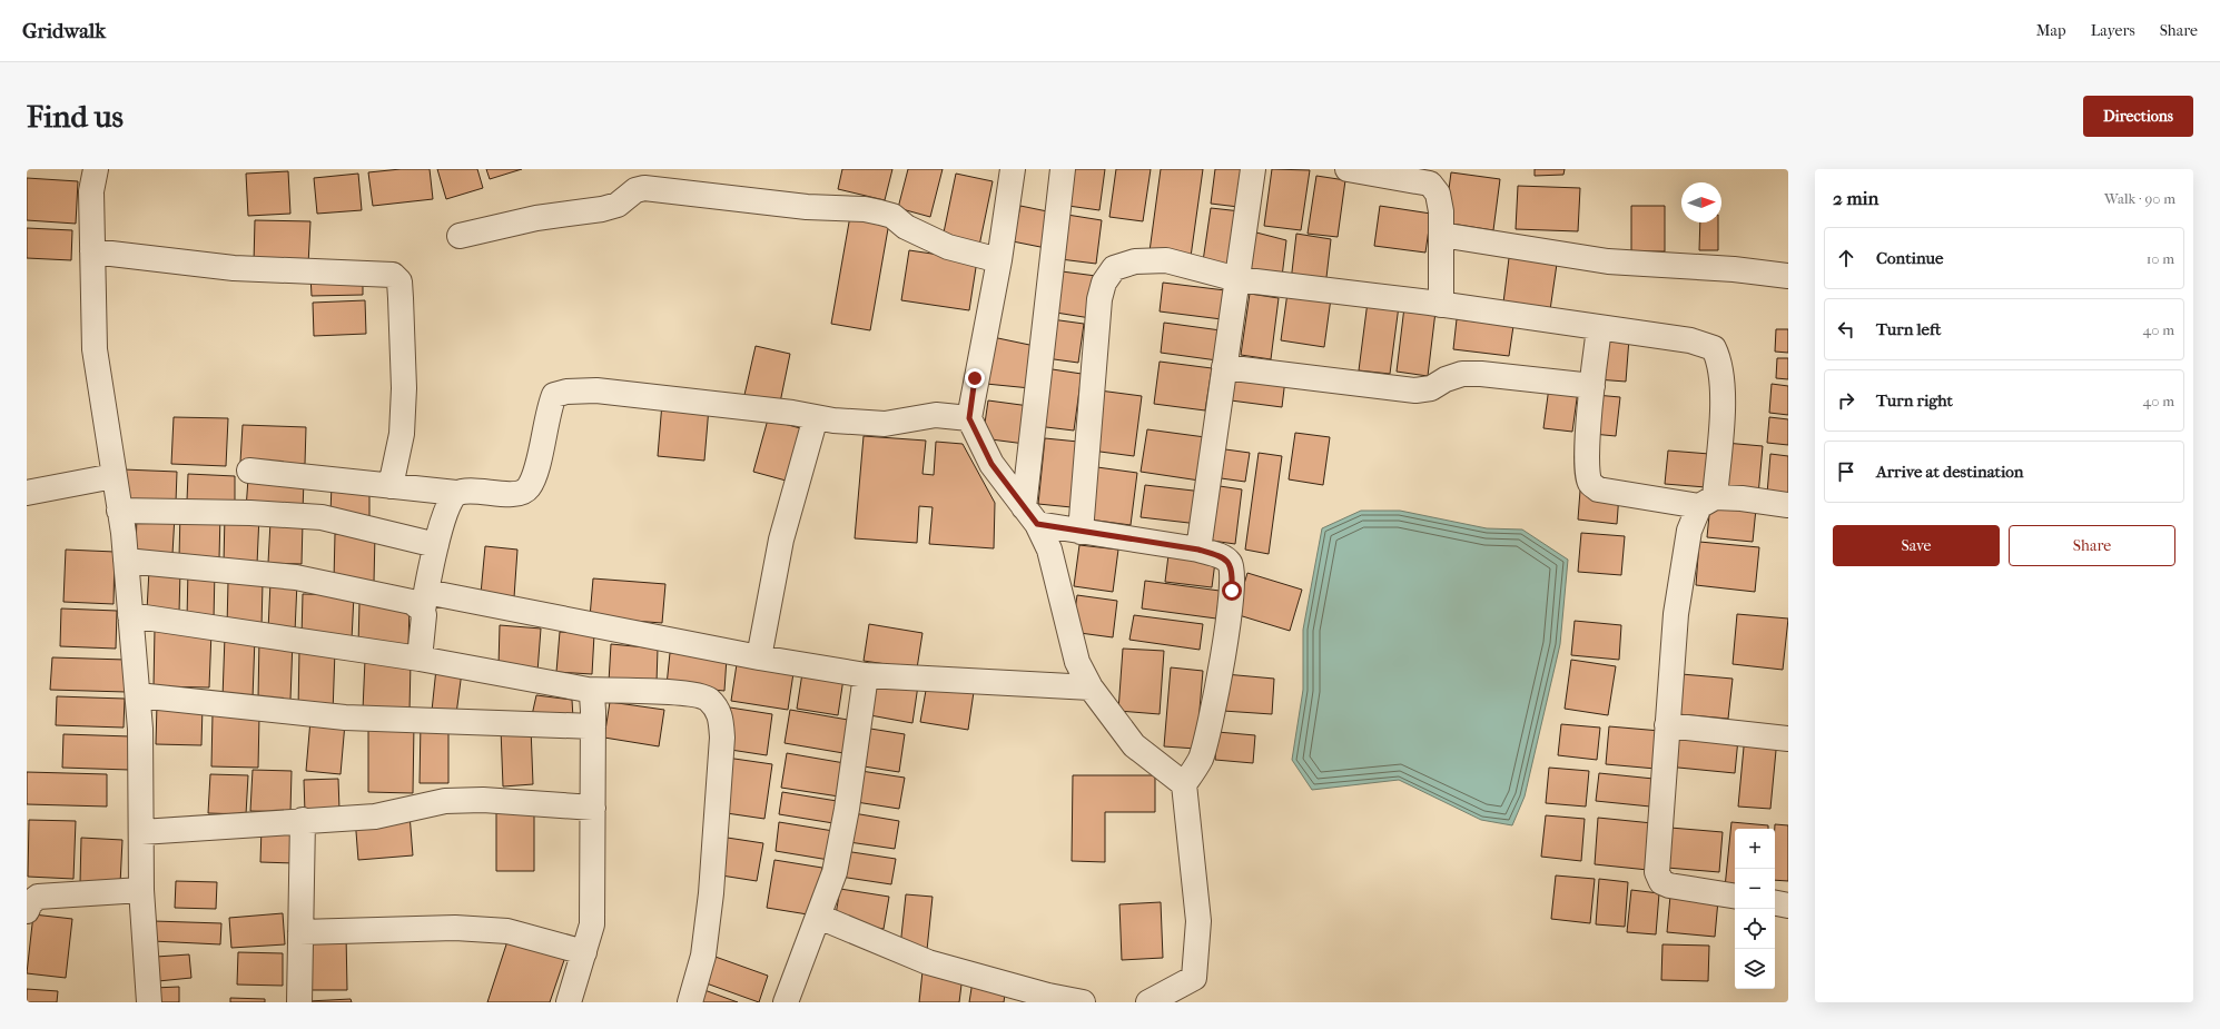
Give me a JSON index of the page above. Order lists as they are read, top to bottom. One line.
{"north":"right","page":{"header":"Gridwalk","nav":["Map","Layers","Share"],"buttons":["Directions",["Save","Share"]],"title":"Find us","heading":["2 min","Walk · 90 m"],"list":[["Continue","10 m"],["Turn left","40 m"],["Turn right","40 m"],"Arrive at destination"],"map_buttons":["+","−"]}}
